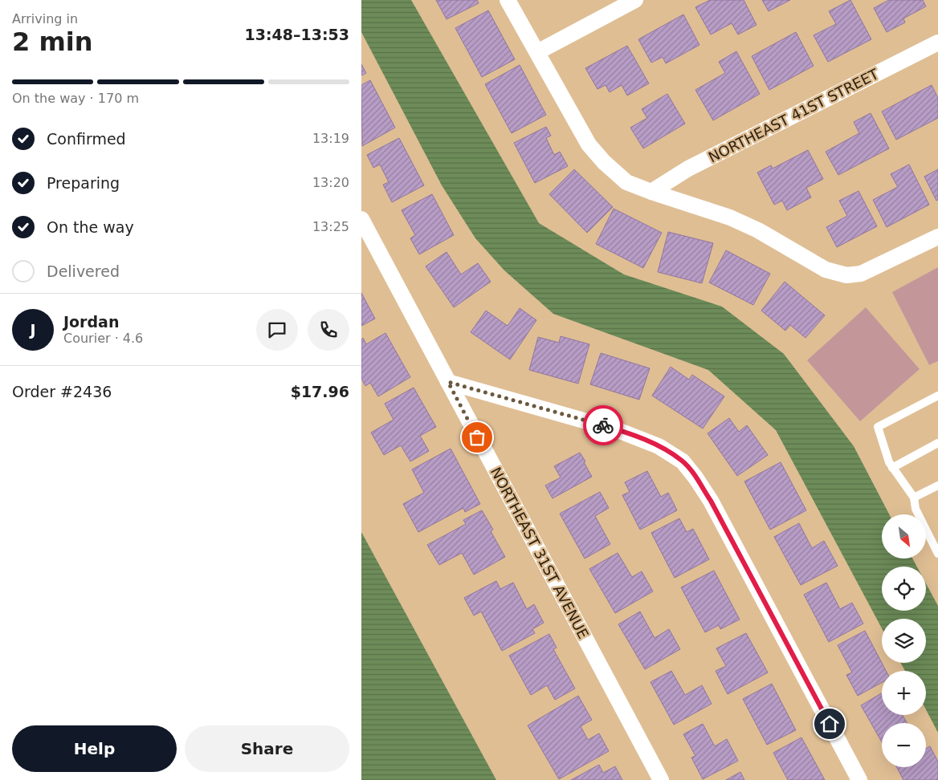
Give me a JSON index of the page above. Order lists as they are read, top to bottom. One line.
{"streets":{"street":["NORTHEAST 41ST STREET","NORTHEAST 31ST AVENUE"]},"north":"bottom right","page":{"heading":["2 min","Arriving in","13:48–13:53"],"panel":["Jordan","Courier · 4.6","Order #2436","$17.96"],"bar":"On the way · 170 m","list":[["Confirmed","13:19"],["Preparing","13:20"],["On the way","13:25"],"Delivered"],"round":"J","map_buttons":["+","−"],"buttons":["Help","Share"]}}
